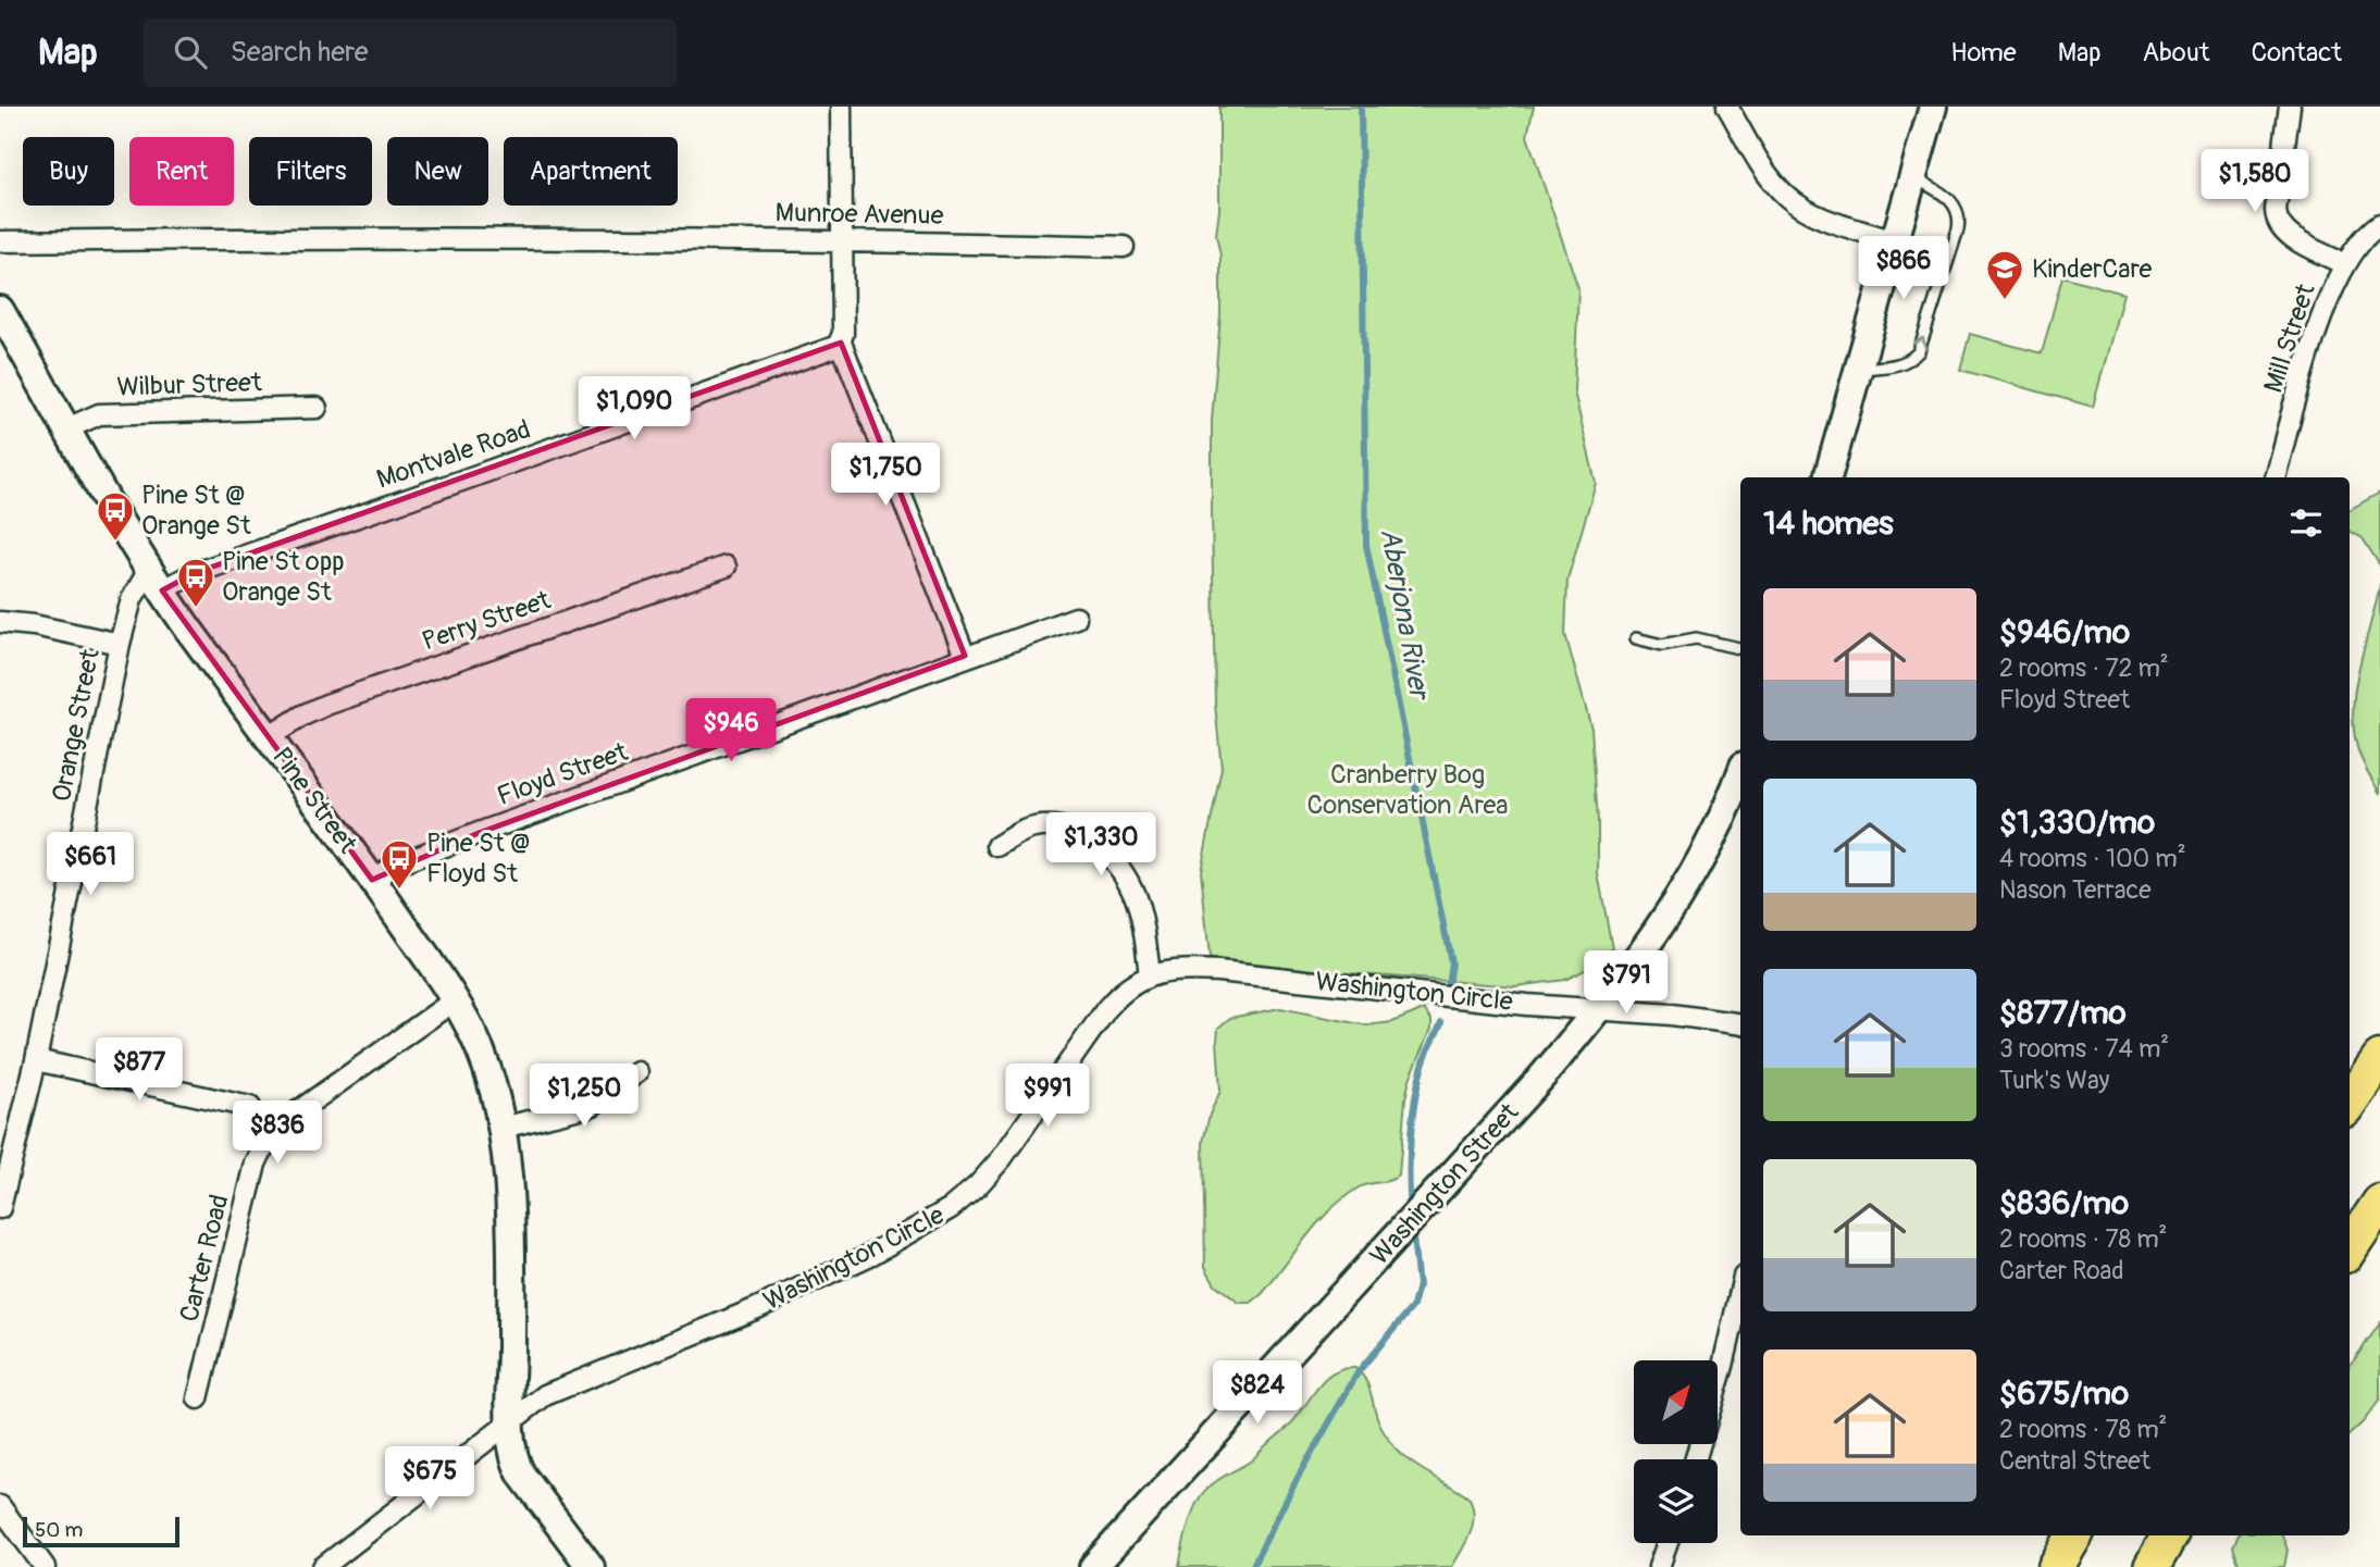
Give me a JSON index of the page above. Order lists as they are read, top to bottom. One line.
{"streets":{"main road":["Pine Street","Washington Street"],"street":["Munroe Avenue","Mill Street","Wilbur Street","Montvale Road","Perry Street","Orange Street","Floyd Street","Washington Circle","Carter Road"]},"crossings":[["Wilbur Street","Pine Street"],["Montvale Road","Orange Street"],["Montvale Road","Pine Street"],["Perry Street","Pine Street"],["Orange Street","Pine Street"],["Floyd Street","Pine Street"],["Pine Street","Washington Circle"],["Pine Street","Carter Road"],["Washington Circle","Washington Street"]],"water":["Aberjona River"],"parks":["Cranberry Bog Conservation Area"],"places":{"school or university":["KinderCare"],"bus stop":["Pine St @ Orange St","Pine St opp Orange St","Pine St @ Floyd St"]},"scale_bar":"50 m","north":"top right","page":{"header":"Map","search":"Search here","nav":["Home","Map","About","Contact"],"chip":["Buy","Rent","Filters","New","Apartment"],"price":["$1,580","$866","$1,090","$1,750","$946","$1,330","$661","$791","$877","$1,250","$991","$836","$824","$675"],"heading":"14 homes","list":[{"name":"$946/mo","note":"2 rooms · 72 m² · Floyd Street"},{"name":"$1,330/mo","note":"4 rooms · 100 m² · Nason Terrace"},{"name":"$877/mo","note":"3 rooms · 74 m² · Turk's Way"},{"name":"$836/mo","note":"2 rooms · 78 m² · Carter Road"},{"name":"$675/mo","note":"2 rooms · 78 m² · Central Street"}],"scale":"50 m"}}
